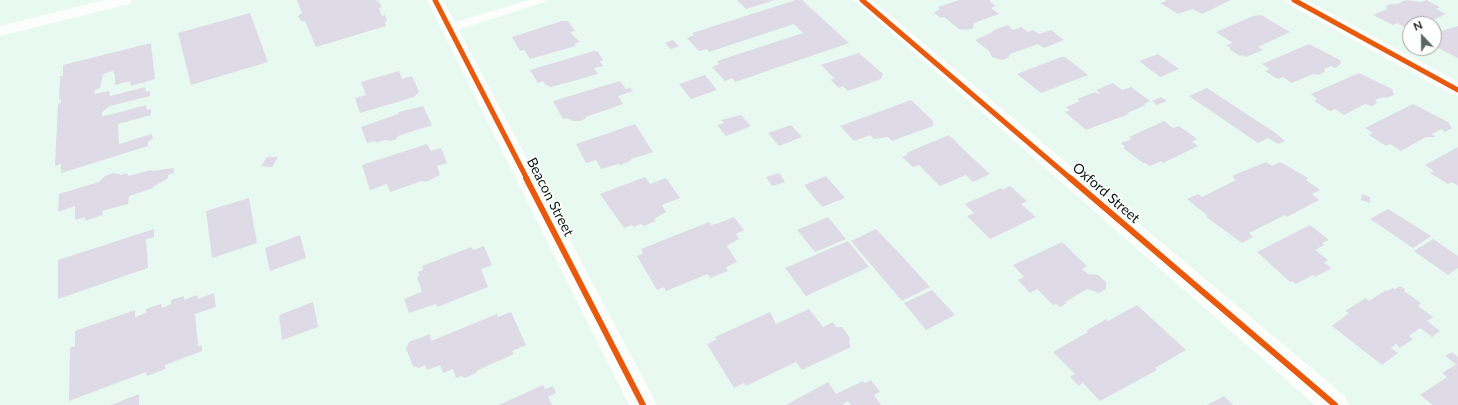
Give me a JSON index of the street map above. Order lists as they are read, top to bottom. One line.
{"streets":{"street":["Oxford Street","Beacon Street"]},"north":"top"}
